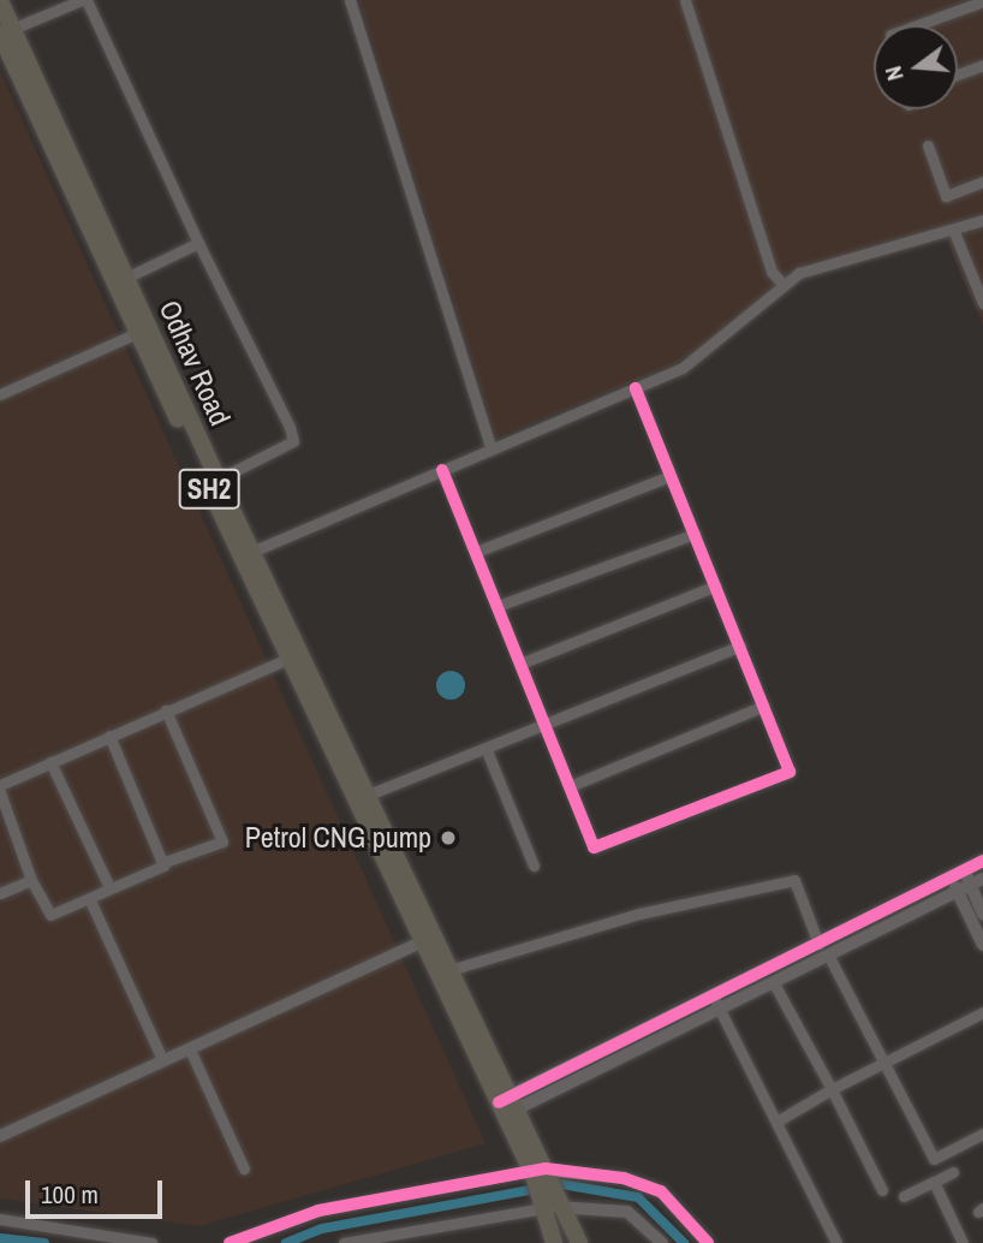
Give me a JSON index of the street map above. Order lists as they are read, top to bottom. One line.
{"streets":{"main road":["Odhav Road","SH2"]},"crossings":[["Odhav Road","SH2"]],"places":["Petrol CNG pump"],"scale_bar":"100 m","north":"left"}
